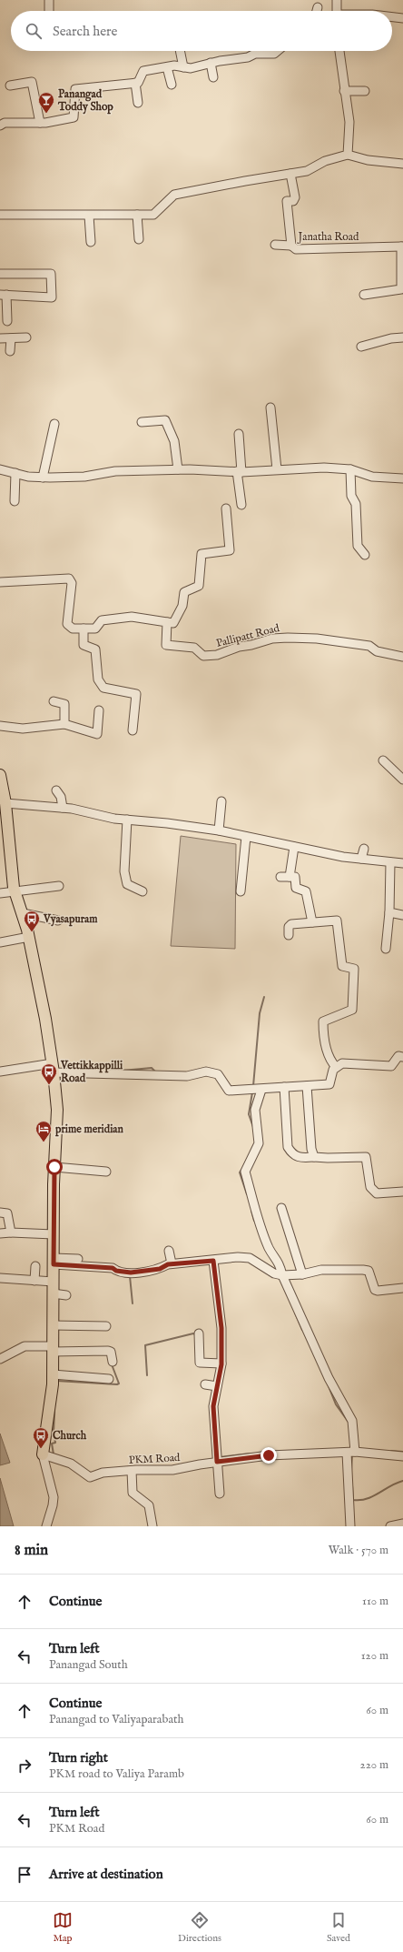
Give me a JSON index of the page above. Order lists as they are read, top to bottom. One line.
{"streets":{"street":["Janatha Road","Pallipatt Road","PKM Road"]},"places":{"bar":["Panangad Toddy Shop"],"bus stop":["Vyasapuram","Vettikkappilli Road","Church"],"hotel":["prime meridian"]},"page":{"search":"Search here","heading":["8 min","Walk · 570 m"],"list":[["Continue","110 m"],["Turn left","Panangad South","120 m"],["Continue","Panangad to Valiyaparabath","60 m"],["Turn right","PKM road to Valiya Paramb","220 m"],["Turn left","PKM Road","60 m"],"Arrive at destination"],"nav":["Map","Directions","Saved"]}}
